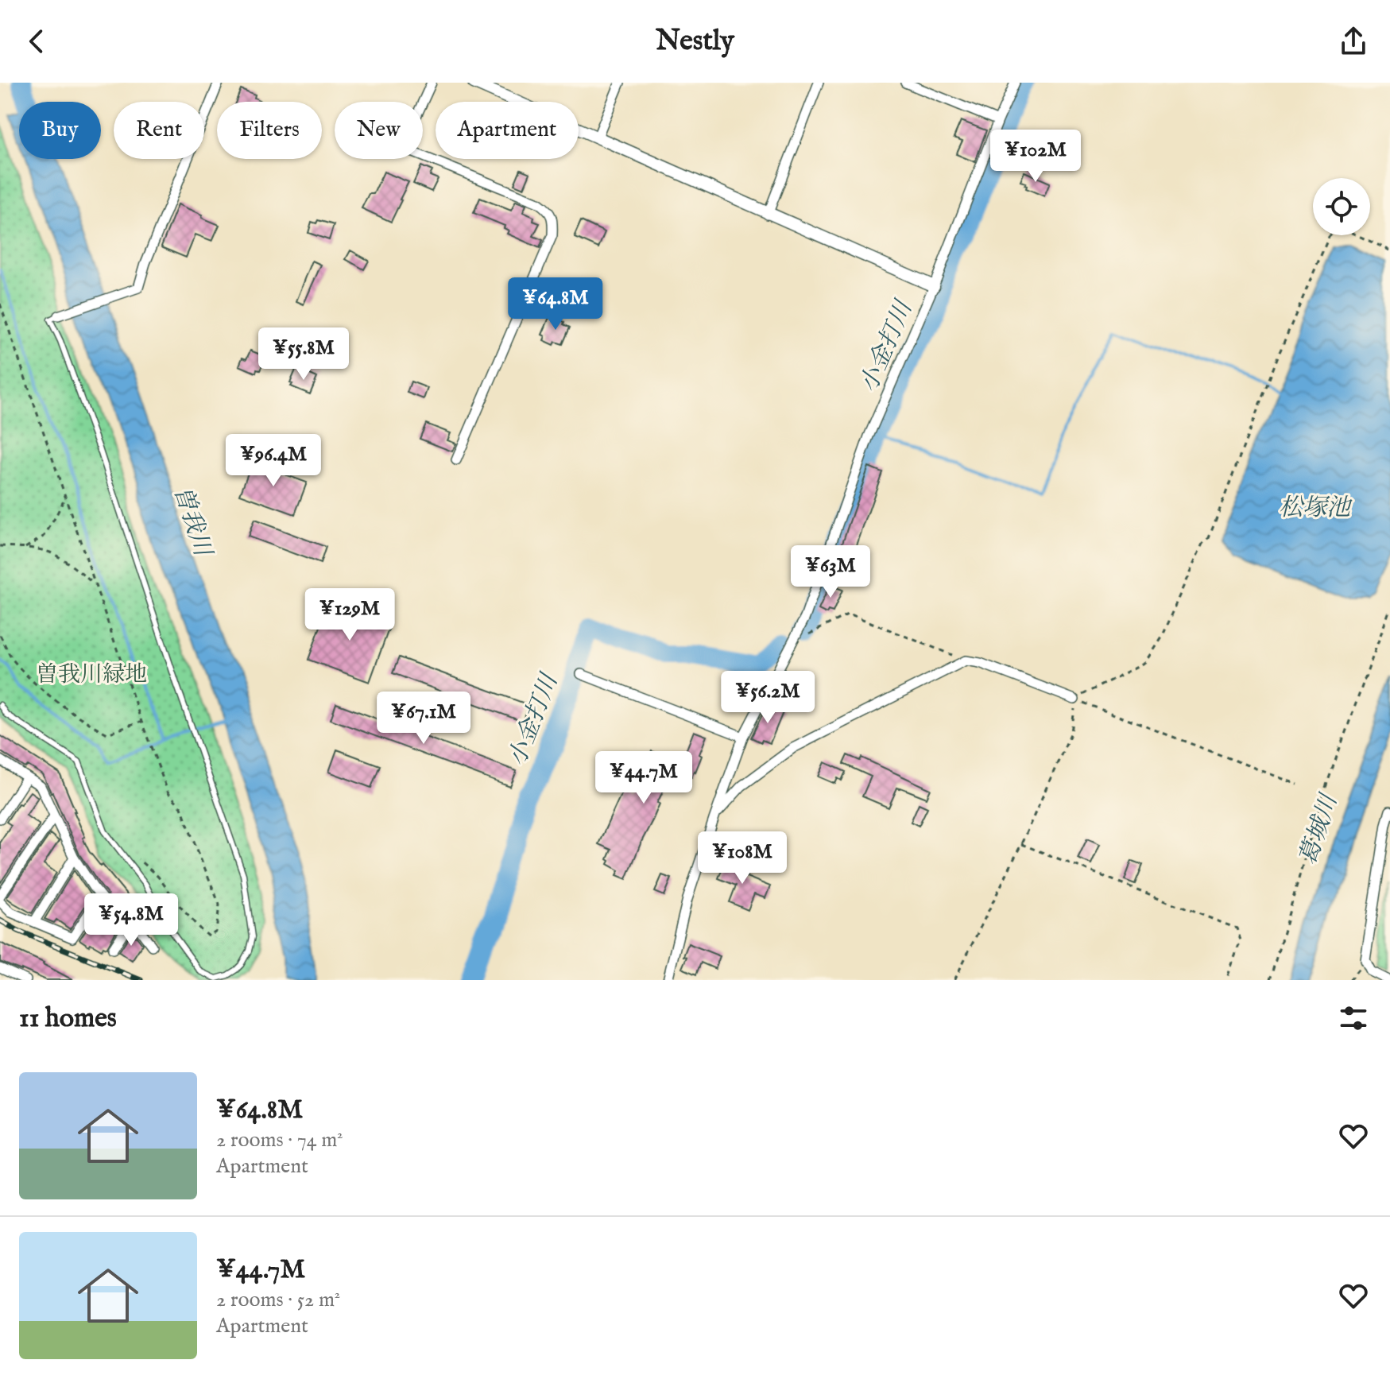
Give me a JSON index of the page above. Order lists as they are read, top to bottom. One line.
{"water":["小金打川","松塚池","曽我川","葛城川"],"parks":["曽我川緑地"],"page":{"header":"Nestly","chip":["Buy","Rent","Filters","New","Apartment"],"price":["¥102M","¥64.8M","¥55.8M","¥96.4M","¥63M","¥129M","¥56.2M","¥67.1M","¥44.7M","¥108M","¥54.8M"],"heading":"11 homes","list":[{"name":"¥64.8M","note":"2 rooms · 74 m² · Apartment"},{"name":"¥44.7M","note":"2 rooms · 52 m² · Apartment"}]}}
